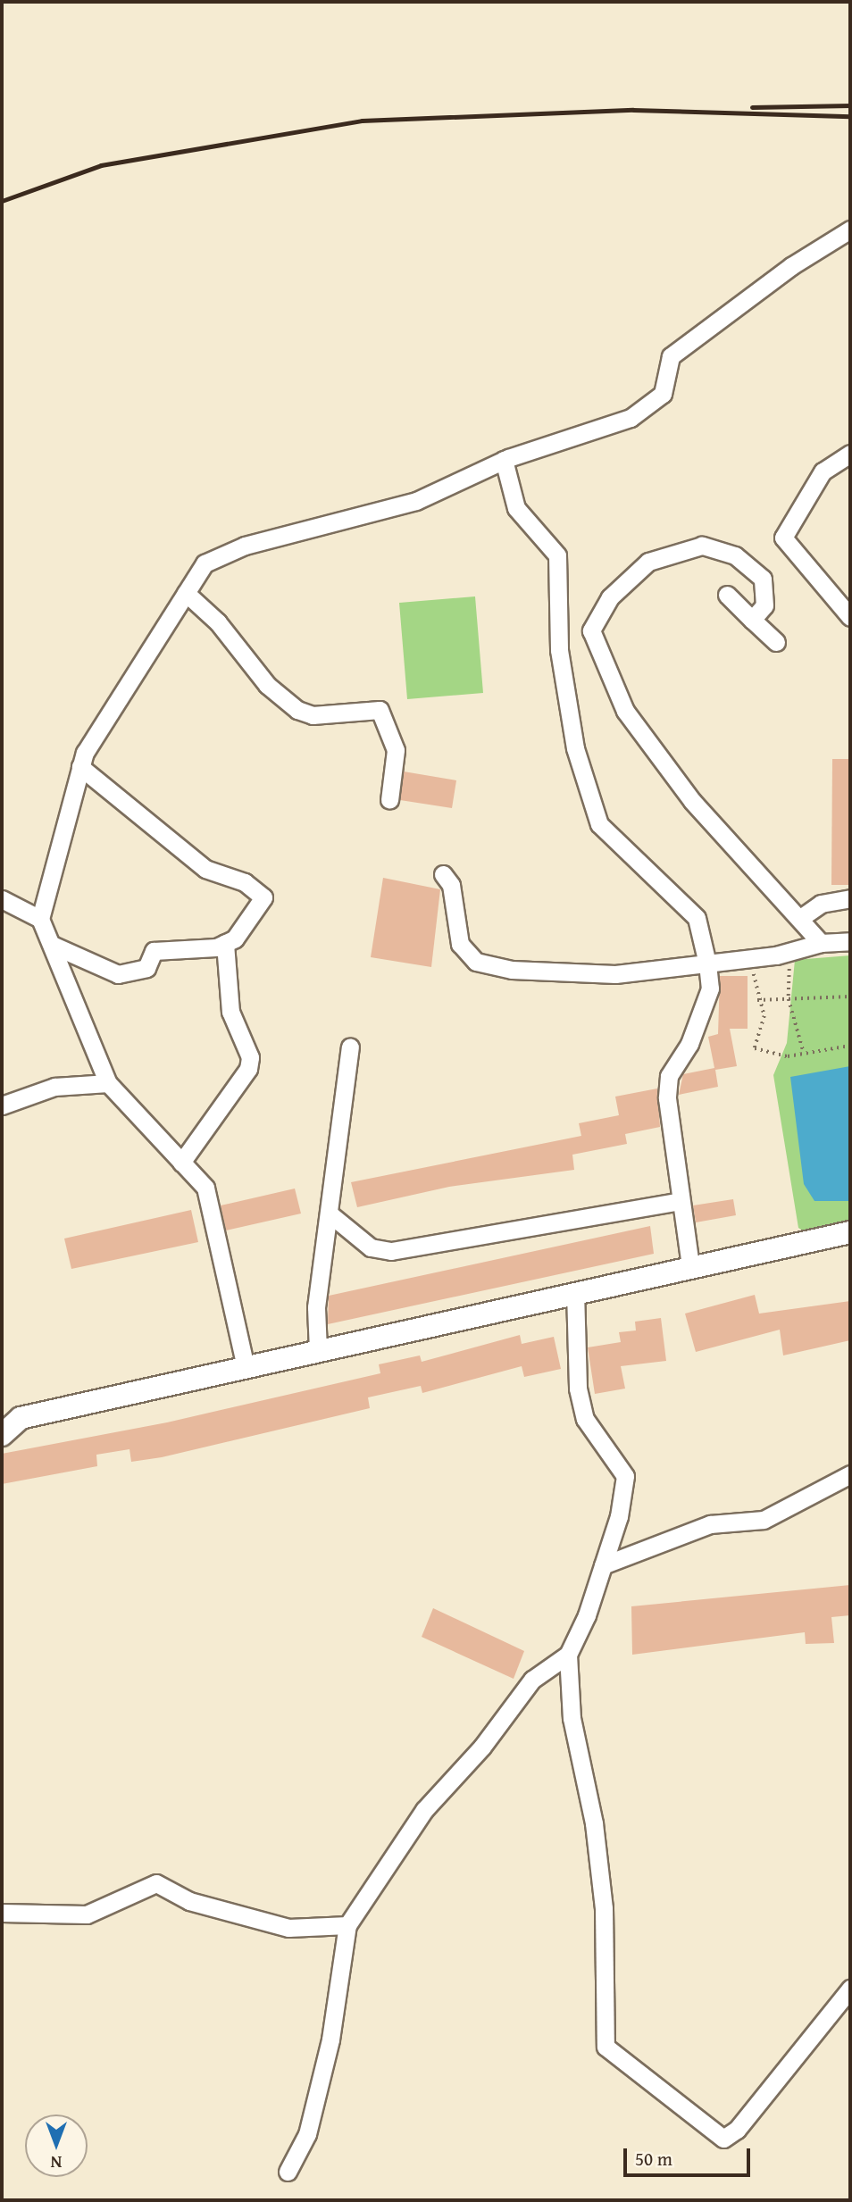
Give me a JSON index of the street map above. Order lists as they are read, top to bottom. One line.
{"scale_bar":"50 m","north":"bottom"}
